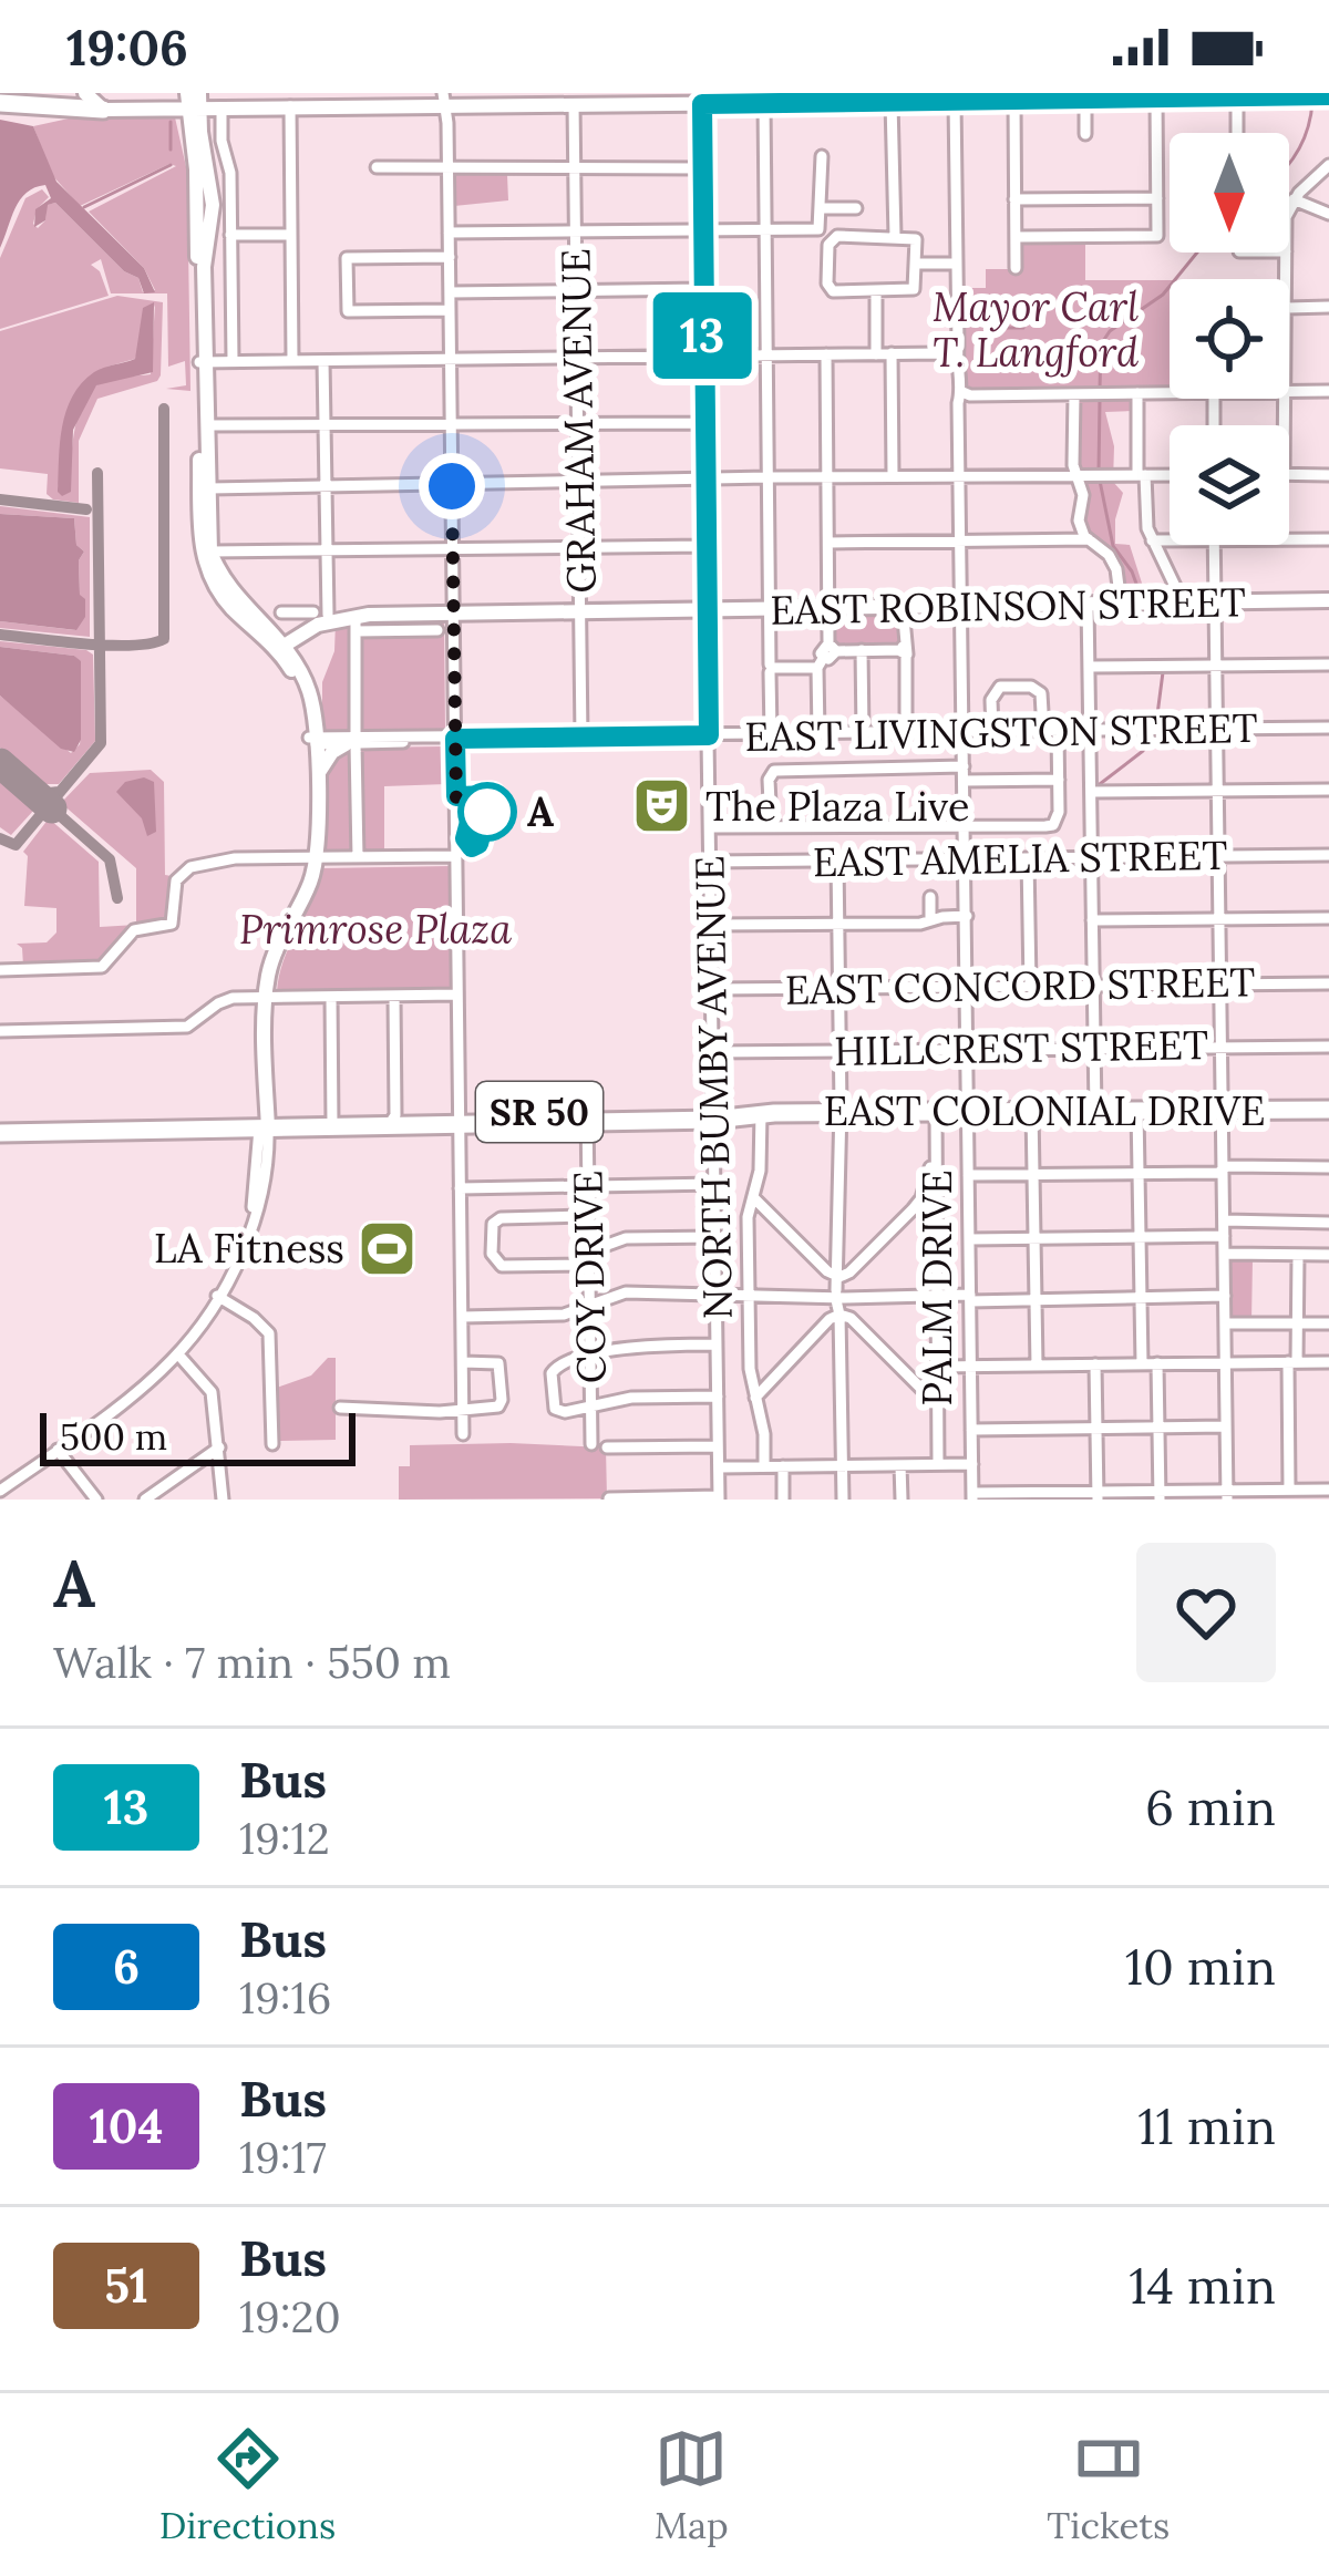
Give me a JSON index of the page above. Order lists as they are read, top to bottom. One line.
{"streets":{"highway":["EAST COLONIAL DRIVE","SR 50"],"main road":["EAST ROBINSON STREET"],"street":["GRAHAM AVENUE","EAST LIVINGSTON STREET","EAST AMELIA STREET","EAST CONCORD STREET","HILLCREST STREET","NORTH BUMBY AVENUE","COY DRIVE","PALM DRIVE"]},"crossings":[["GRAHAM AVENUE","EAST ROBINSON STREET"],["GRAHAM AVENUE","EAST LIVINGSTON STREET"],["EAST ROBINSON STREET","NORTH BUMBY AVENUE"],["EAST LIVINGSTON STREET","NORTH BUMBY AVENUE"],["EAST AMELIA STREET","NORTH BUMBY AVENUE"],["EAST CONCORD STREET","NORTH BUMBY AVENUE"],["HILLCREST STREET","NORTH BUMBY AVENUE"],["NORTH BUMBY AVENUE","EAST COLONIAL DRIVE"],["EAST COLONIAL DRIVE","COY DRIVE"],["EAST COLONIAL DRIVE","PALM DRIVE"]],"parks":["Mayor Carl T. Langford","Primrose Plaza"],"places":{"theatre":["The Plaza Live"],"other":["A"],"sports":["LA Fitness"]},"lines":["bus line 13"],"scale_bar":"500 m","north":"bottom","page":{"status":"19:06","on_map":"13","scale":"500 m","heading":["A","Walk · 7 min · 550 m"],"list":[{"mark":"13","name":"Bus","note":"19:12","value":"6 min"},{"mark":"6","name":"Bus","note":"19:16","value":"10 min"},{"mark":"104","name":"Bus","note":"19:17","value":"11 min"},{"mark":"51","name":"Bus","note":"19:20","value":"14 min"}],"tabs":["Directions","Map","Tickets"]}}
